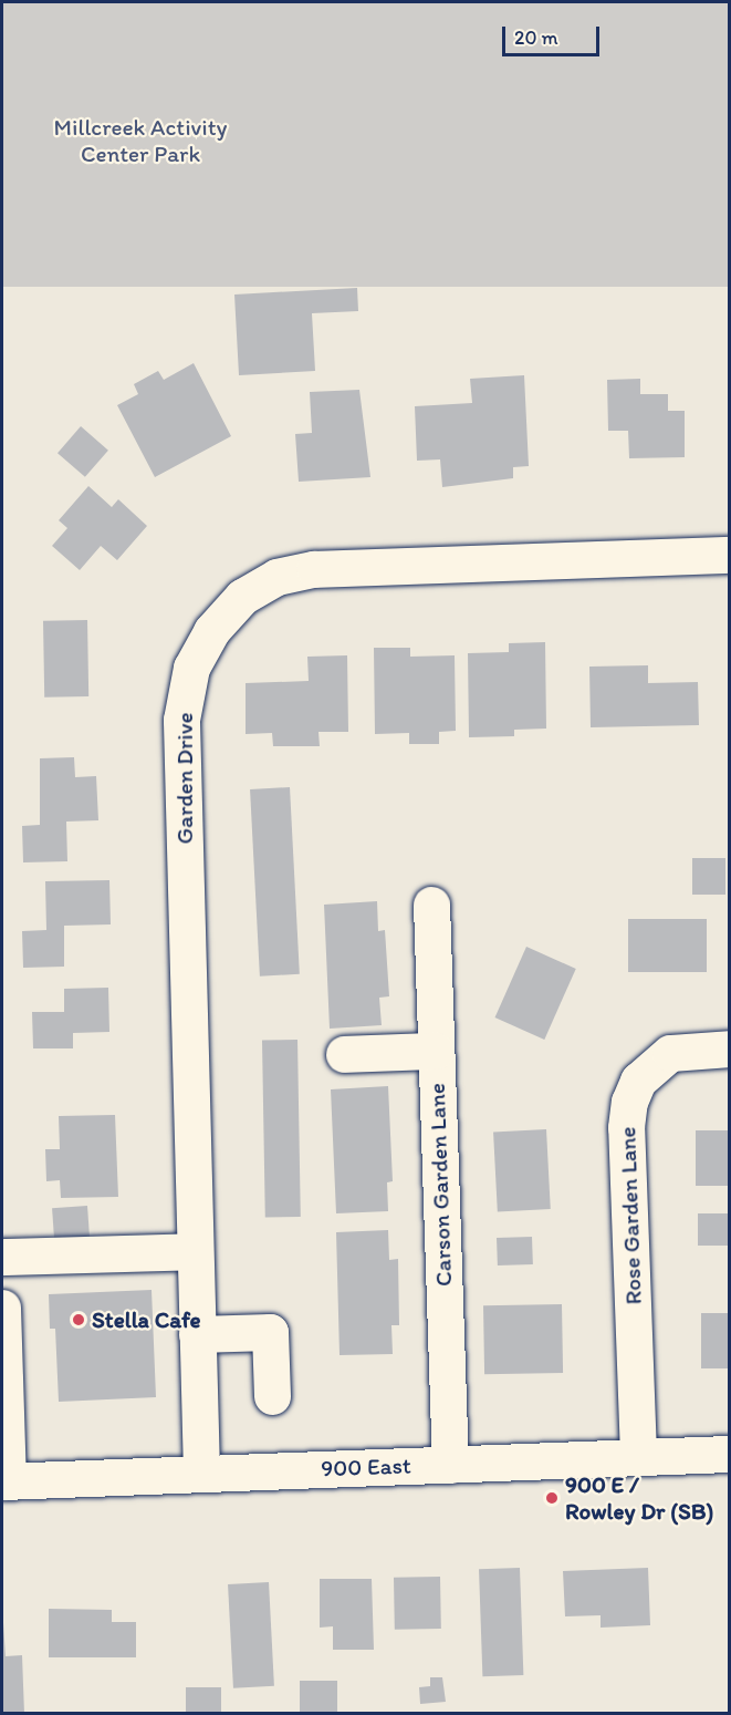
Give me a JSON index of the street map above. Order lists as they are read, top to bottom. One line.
{"streets":{"street":["Garden Drive","Carson Garden Lane","Rose Garden Lane","900 East"]},"crossings":[["Garden Drive","900 East"],["Carson Garden Lane","900 East"],["Rose Garden Lane","900 East"]],"parks":["Millcreek Activity Center Park"],"places":["Stella Cafe","900 E / Rowley Dr (SB)"],"scale_bar":"20 m"}
